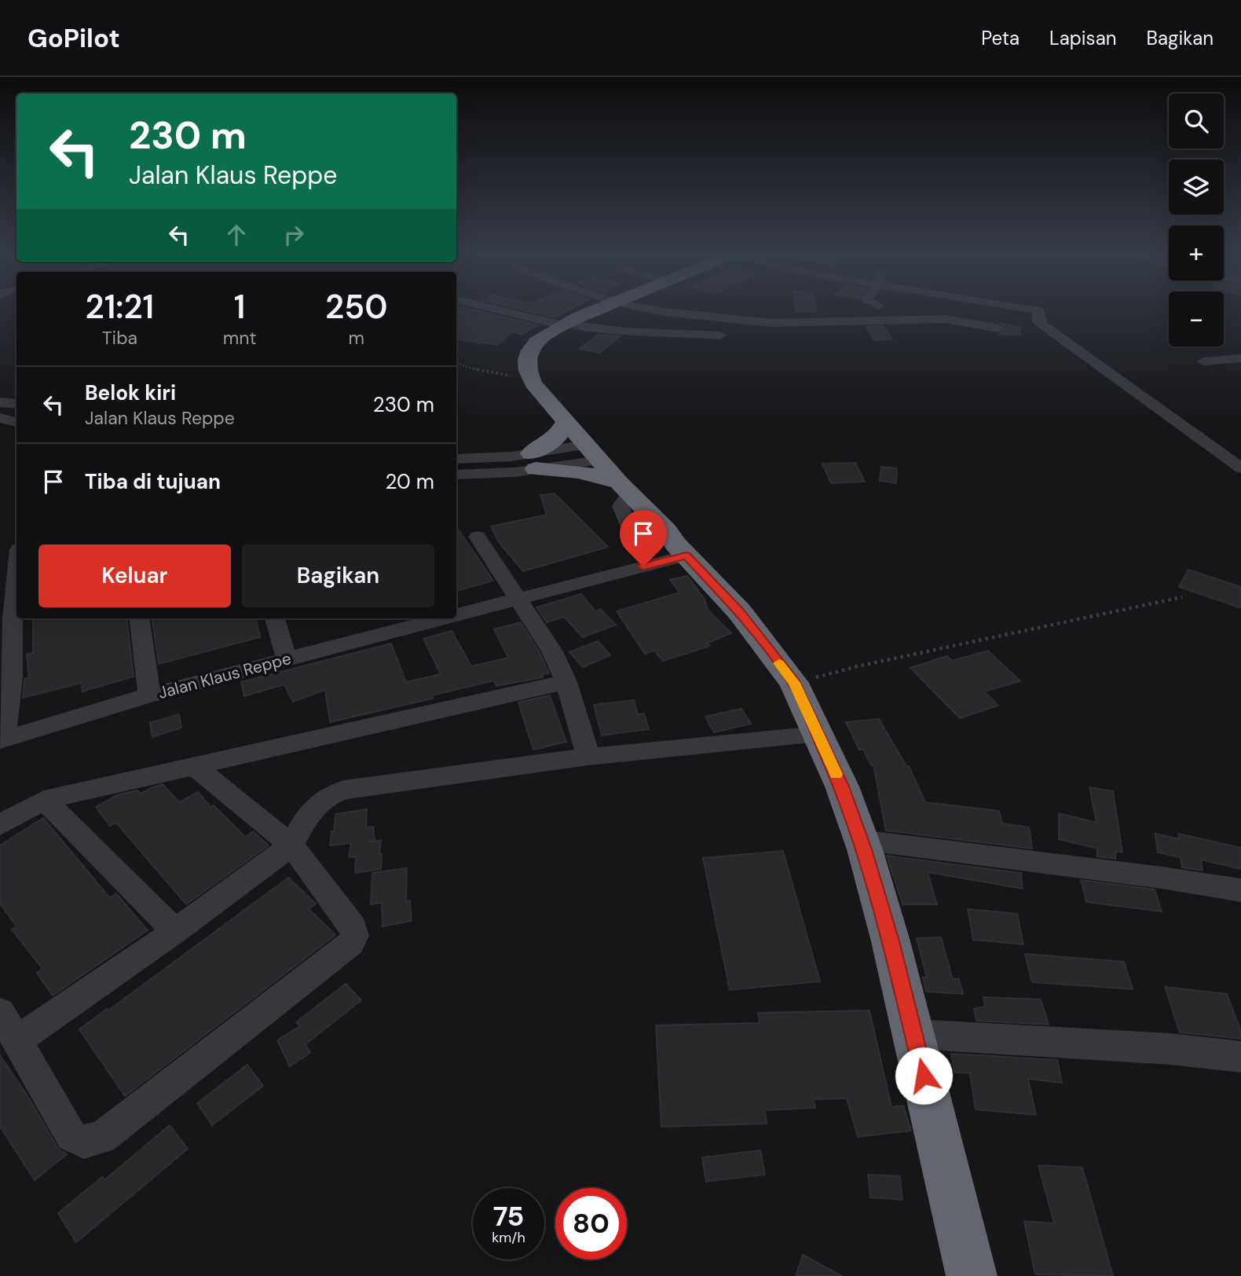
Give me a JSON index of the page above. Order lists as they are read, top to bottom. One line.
{"streets":{"street":["Jalan Klaus Reppe"]},"page":{"header":"GoPilot","nav":["Peta","Lapisan","Bagikan"],"map_buttons":["+","−"],"turn":["230 m","Jalan Klaus Reppe"],"eta":["21:21","Tiba","1","mnt","250","m"],"list":[{"name":"Belok kiri","note":"Jalan Klaus Reppe","value":"230 m"},{"name":"Tiba di tujuan","value":"20 m"}],"buttons":["Keluar","Bagikan"],"speed":"75 km/h","limit":"80"}}
